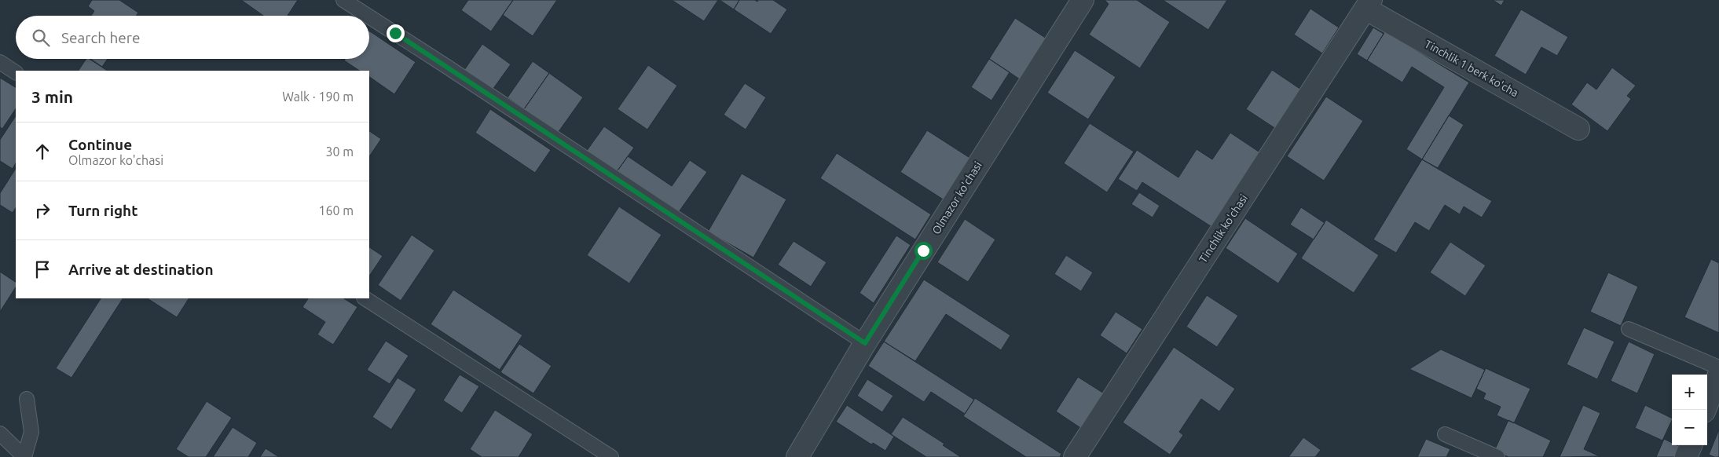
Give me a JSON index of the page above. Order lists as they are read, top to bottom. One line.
{"streets":{"street":["Tinchlik 1 berk ko'cha","Olmazor ko'chasi","Tinchlik ko'chasi"]},"crossings":[["Tinchlik 1 berk ko'cha","Tinchlik ko'chasi"]],"page":{"search":"Search here","heading":["3 min","Walk · 190 m"],"list":[["Continue","Olmazor ko'chasi","30 m"],["Turn right","160 m"],"Arrive at destination"],"map_buttons":["+","−"]}}
